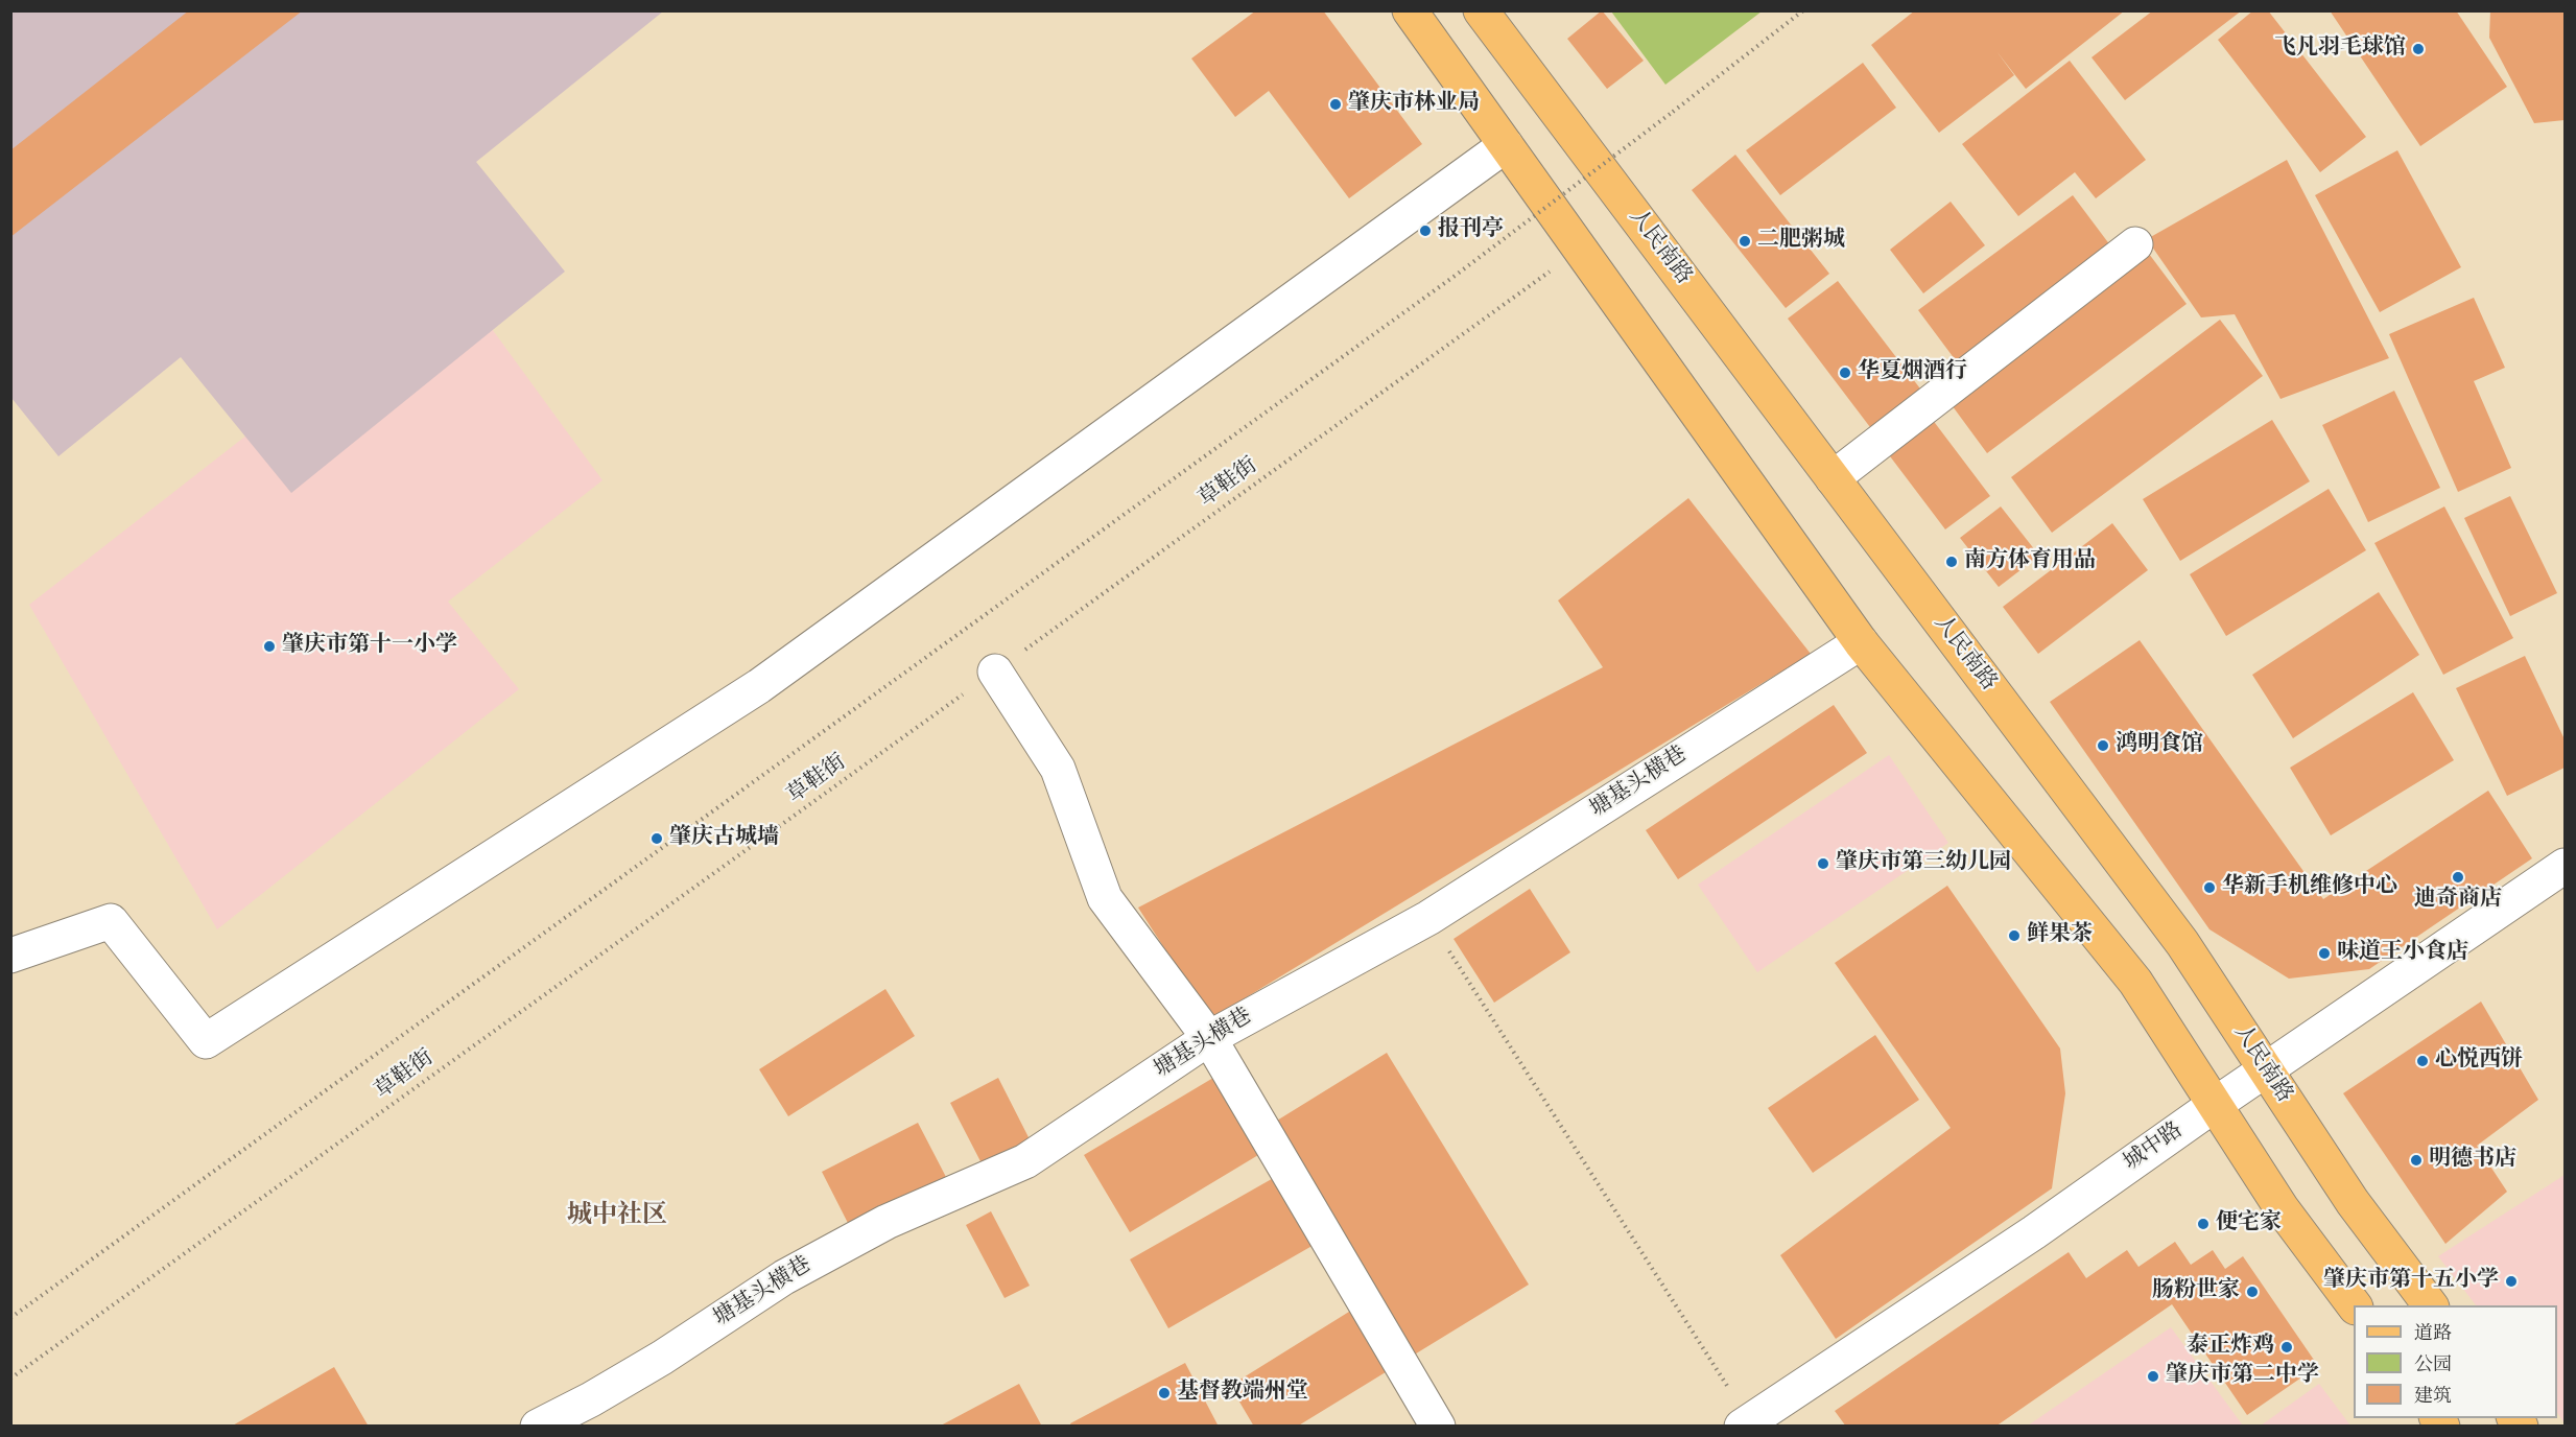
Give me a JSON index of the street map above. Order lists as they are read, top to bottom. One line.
{"streets":{"main road":["人民南路"],"street":["塘基头横巷","城中路"],"path":["草鞋街"]},"crossings":[["人民南路","城中路"]],"districts":["城中社区"],"places":["飞凡羽毛球馆","肇庆市林业局","报刊亭","二肥粥城","华夏烟酒行","南方体育用品","肇庆市第十一小学","鸿明食馆","肇庆古城墙","肇庆市第三幼儿园","迪奇商店","华新手机维修中心","鲜果茶","味道王小食店","心悦西饼","明德书店","便宅家","肇庆市第十五小学","肠粉世家","泰正炸鸡","肇庆市第二中学","基督教端州堂"],"legend":["道路","公园","建筑"]}
